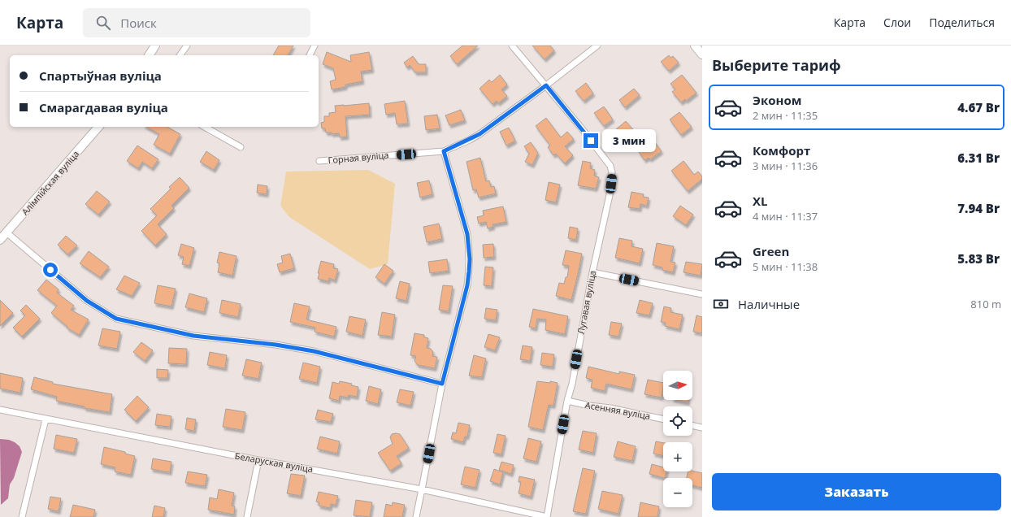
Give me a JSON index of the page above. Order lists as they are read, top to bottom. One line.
{"streets":{"street":["Горная вуліца","Алімпійская вуліца","Лугавая вуліца","Асенняя вуліца","Беларуская вуліца"]},"crossings":[["Горная вуліца","Лугавая вуліца"],["Лугавая вуліца","Асенняя вуліца"],["Лугавая вуліца","Беларуская вуліца"]],"north":"right","page":{"header":"Карта","search":"Поиск","nav":["Карта","Слои","Поделиться"],"heading":"Выберите тариф","banner":["Спартыўная вуліца","Смарагдавая вуліца"],"list":[{"name":"Эконом","note":"2 мин · 11:35","value":"4.67 Br"},{"name":"Комфорт","note":"3 мин · 11:36","value":"6.31 Br"},{"name":"XL","note":"4 мин · 11:37","value":"7.94 Br"},{"name":"Green","note":"5 мин · 11:38","value":"5.83 Br"}],"bubble":"3 мин","pay":["Наличные","810 m"],"map_buttons":["+","−"],"buttons":"Заказать"}}
